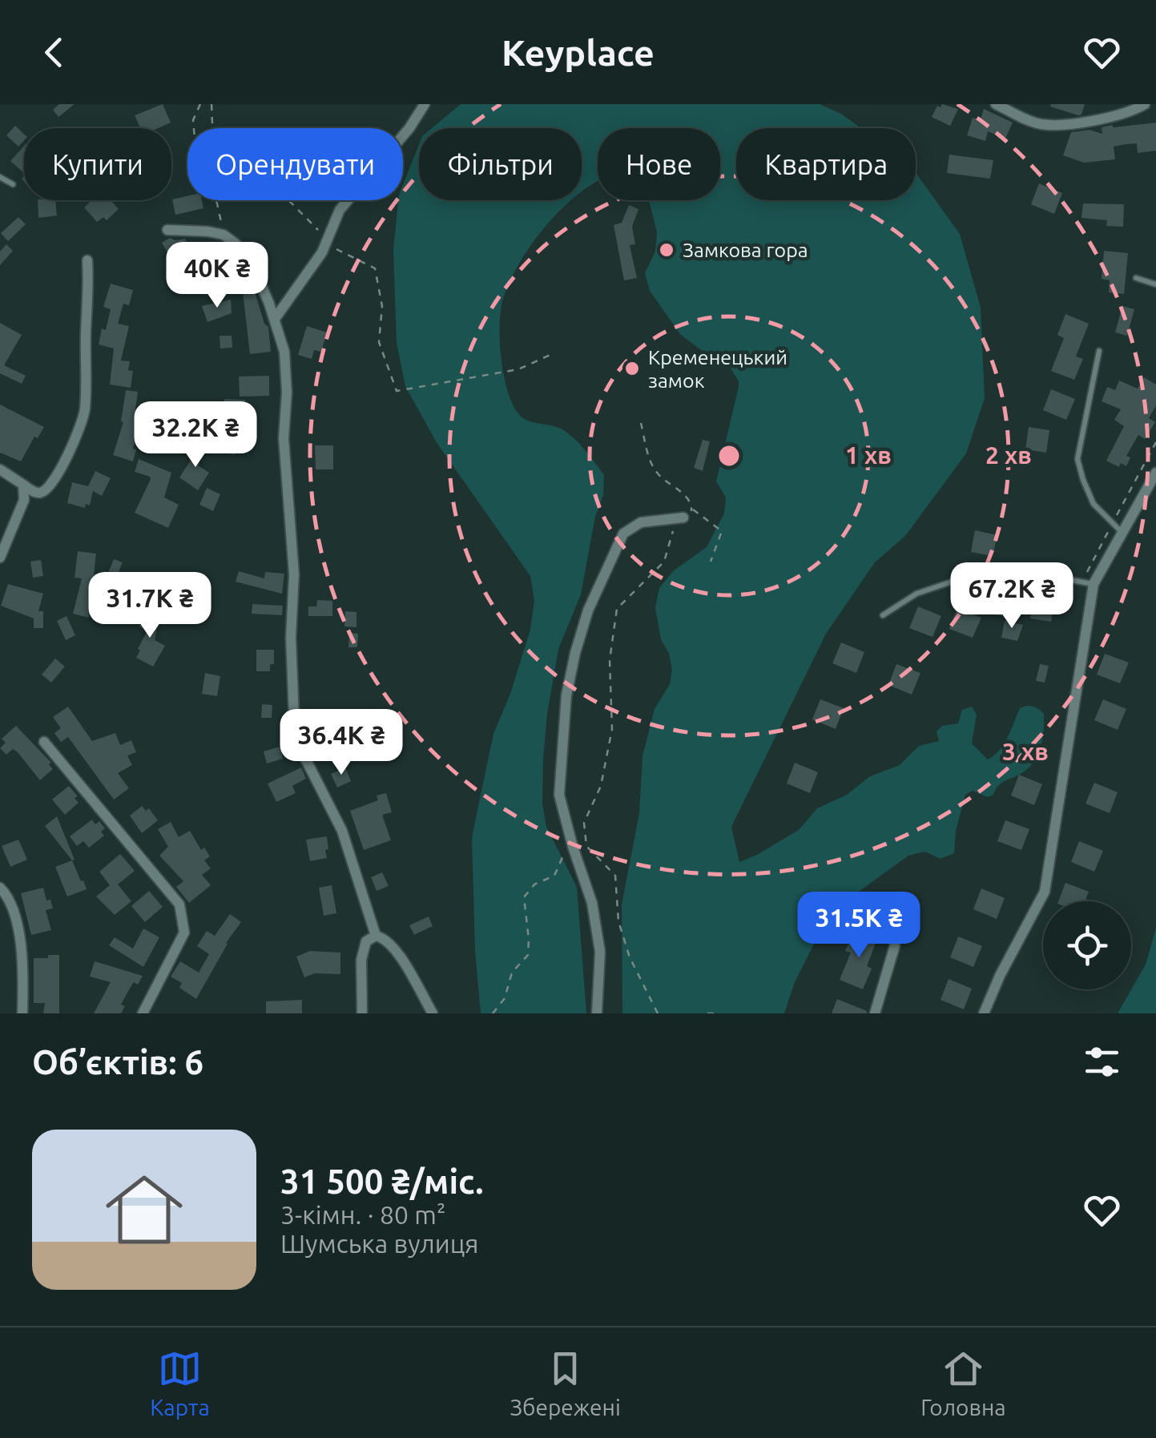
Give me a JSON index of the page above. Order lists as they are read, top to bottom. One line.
{"places":["Замкова гора","Кременецький замок"],"page":{"header":"Keyplace","chip":["Купити","Орендувати","Фільтри","Нове","Квартира"],"price":["40K ₴","32.2K ₴","67.2K ₴","31.7K ₴","36.4K ₴","31.5K ₴"],"heading":"Об’єктів: 6","list":[{"name":"31 500 ₴/міс.","note":"3-кімн. · 80 m² · Шумська вулиця"}],"tabs":["Карта","Збережені","Головна"]},"rings":["1 хв","2 хв","3 хв"]}
